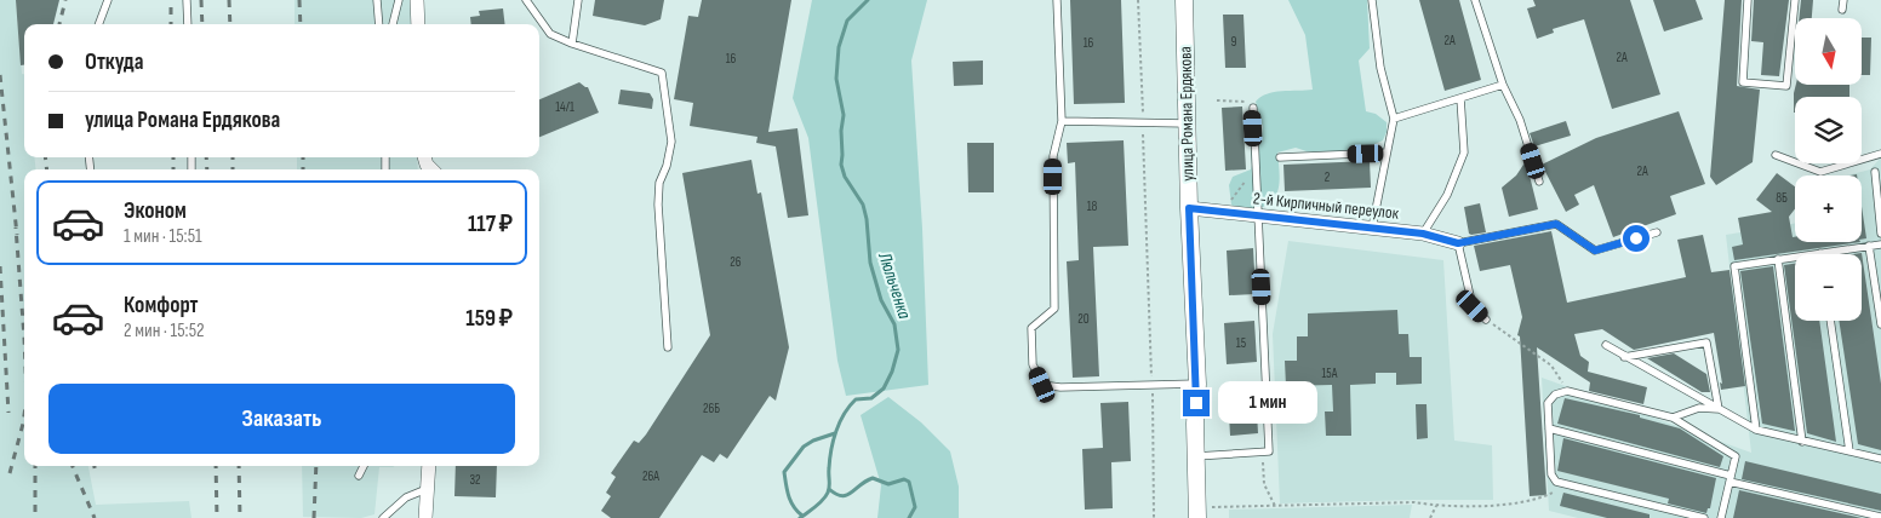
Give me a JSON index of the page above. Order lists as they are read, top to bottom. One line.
{"streets":{"street":["улица Романа Ердякова","2-й Кирпичный переулок"]},"crossings":[["улица Романа Ердякова","2-й Кирпичный переулок"]],"water":["Люльченка"],"house_numbers":["2А","9","16","2А","16","14/1","2А","2","8Б","18","26","20","15","15А","26Б","26А","32"],"north":"bottom","page":{"map_buttons":["+","−"],"banner":["Откуда","улица Романа Ердякова"],"list":[{"name":"Эконом","note":"1 мин · 15:51","value":"117 ₽"},{"name":"Комфорт","note":"2 мин · 15:52","value":"159 ₽"}],"buttons":"Заказать","bubble":"1 мин"}}
